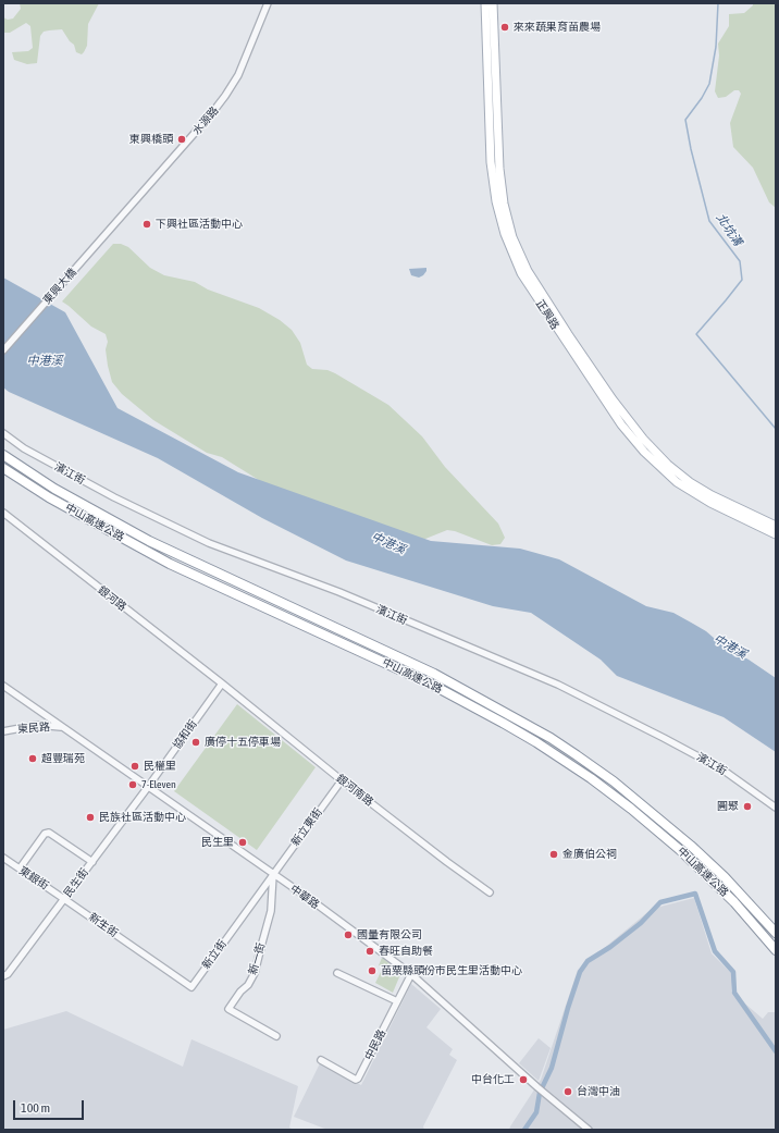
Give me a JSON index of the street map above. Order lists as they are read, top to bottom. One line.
{"streets":{"highway":["中山高速公路"],"main road":["正興路"],"street":["水源路","東興大橋","濱江街","銀河路","東民路","協和街","銀河南路","新立東街","東銀街","民生街","中華路","新生街","新立街","新一街","中民路"]},"crossings":[["水源路","東興大橋"],["銀河路","協和街"],["銀河路","銀河南路"],["東民路","中華路"],["協和街","銀河南路"],["協和街","民生街"],["協和街","中華路"],["銀河南路","新立東街"],["新立東街","中華路"],["新立東街","新立街"],["新立東街","新一街"],["東銀街","民生街"],["東銀街","新生街"],["民生街","中華路"],["民生街","新生街"],["中華路","新立街"],["中華路","新一街"],["中華路","中民路"],["新生街","新立街"],["新立街","新一街"]],"water":["北坑溝","中港溪"],"places":["來來蔬果育苗農場","東興橋頭","下興社區活動中心","廣停十五停車場","超豐瑞苑","民權里","7-Eleven","圓聚","民族社區活動中心","民生里","金廣伯公祠","國量有限公司","春旺自助餐","苗粟縣頭份巿民生里活動中心","中台化工","台灣中油"],"scale_bar":"100 m"}
